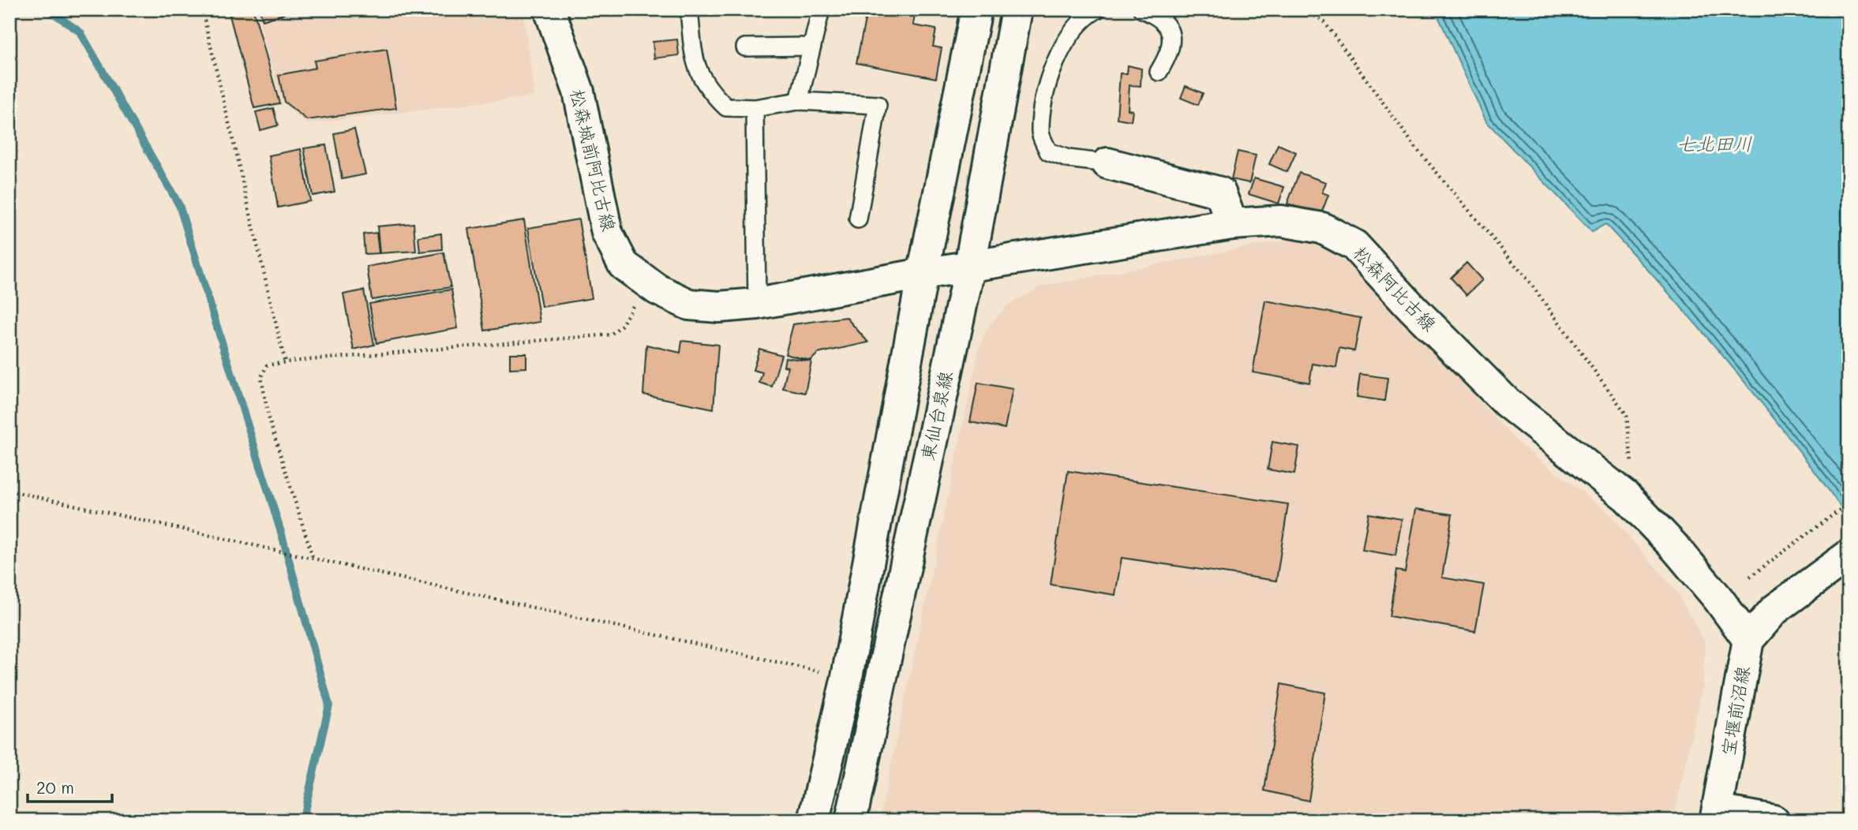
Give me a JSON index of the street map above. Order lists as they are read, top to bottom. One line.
{"streets":{"street":["松森城前阿比古線","松森阿比古線","東仙台泉線","宝堰前沼線"]},"crossings":[["松森城前阿比古線","松森阿比古線"],["松森阿比古線","東仙台泉線"],["松森阿比古線","宝堰前沼線"]],"water":["七北田川"],"scale_bar":"20 m"}
